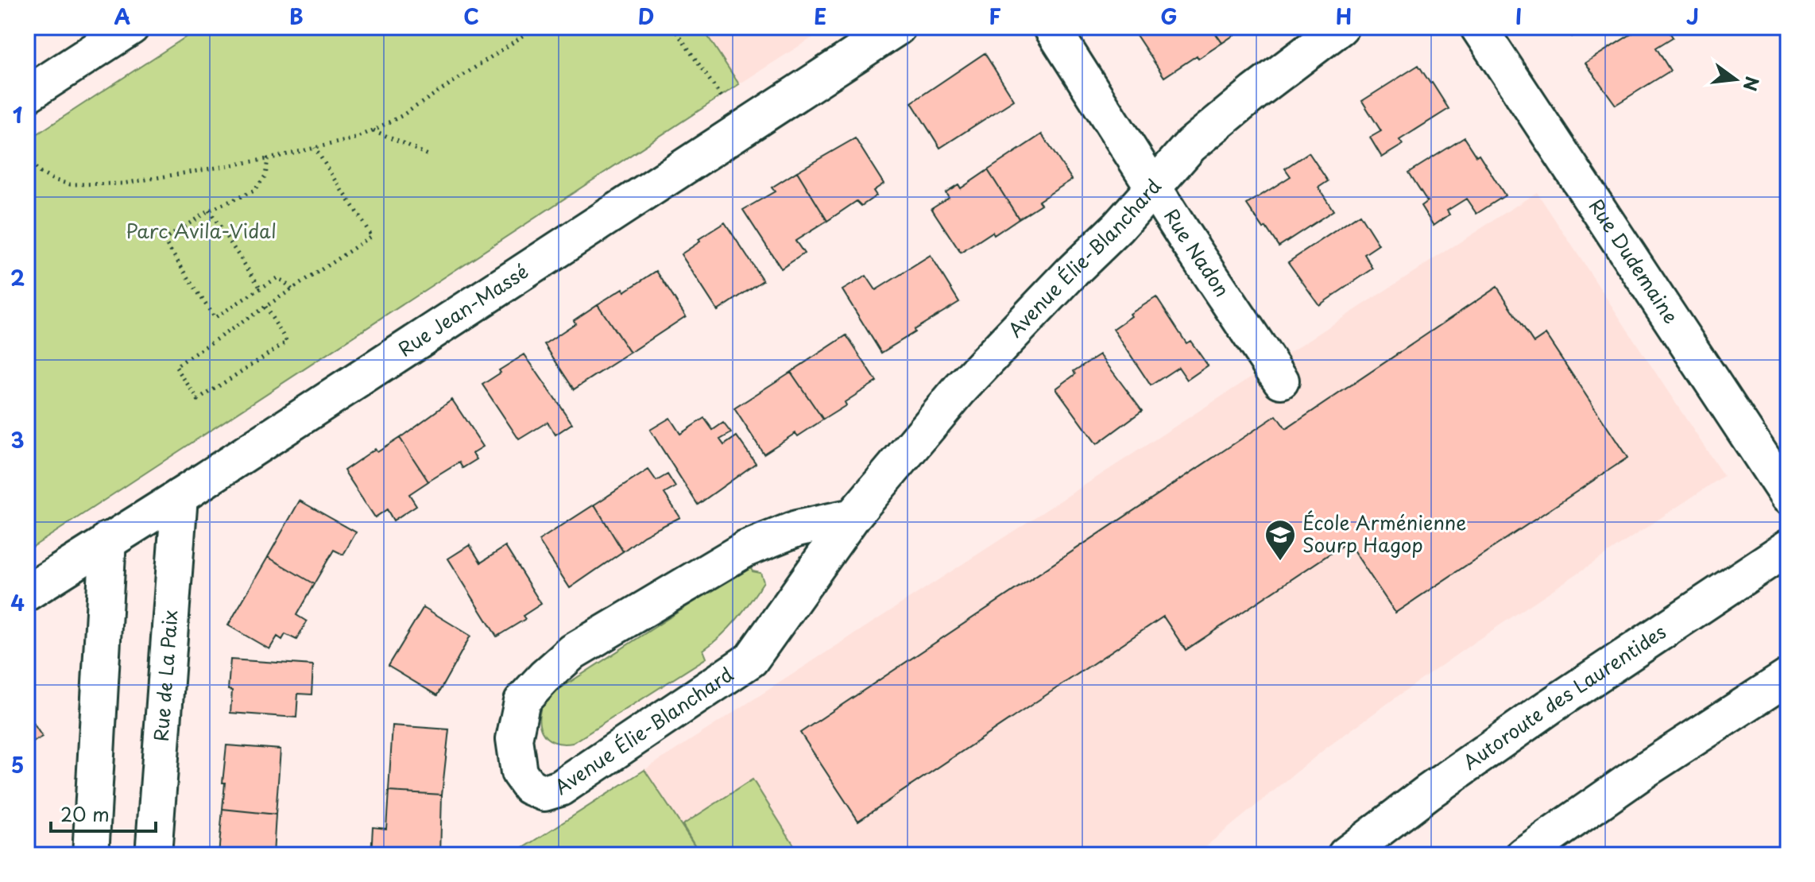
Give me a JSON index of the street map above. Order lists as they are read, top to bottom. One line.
{"streets":{"main road":["Rue Nadon","Avenue Élie-Blanchard","Rue Dudemaine","Rue Jean-Massé","Rue de La Paix","Autoroute des Laurentides"]},"crossings":[["Rue Nadon","Avenue Élie-Blanchard"],["Rue Jean-Massé","Rue de La Paix"]],"parks":["Parc Avila-Vidal"],"places":{"school or university":["École Arménienne Sourp Hagop"]},"scale_bar":"20 m","north":"right","grid":{"columns":["A","B","C","D","E","F","G","H","I","J"],"rows":["1","2","3","4","5"]}}
